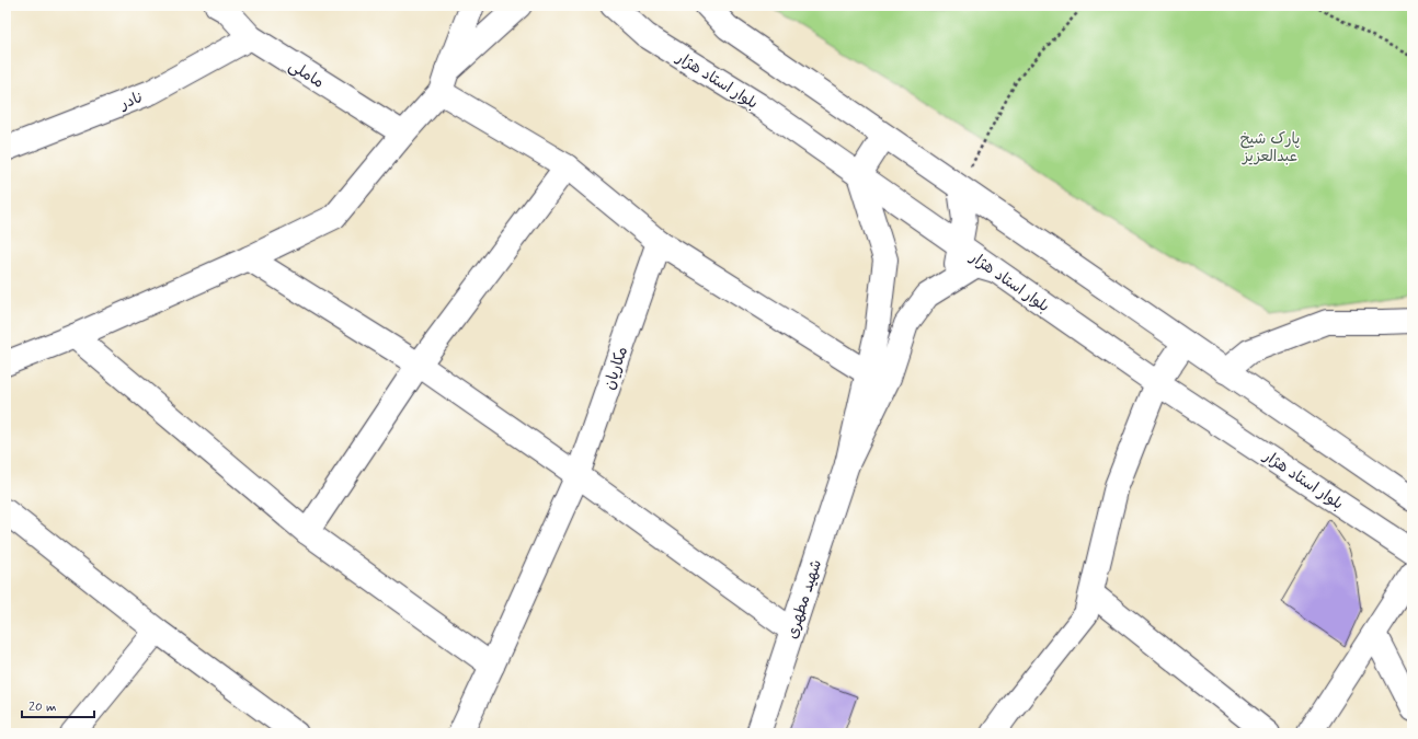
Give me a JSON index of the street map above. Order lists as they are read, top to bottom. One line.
{"streets":{"street":["ماملی","بلوار استاد هژار","نادر","مکاریان","شهید مطهری"]},"crossings":[["ماملی","نادر"]],"parks":["پارک شیخ عبدالعزیز"],"scale_bar":"20 m"}
